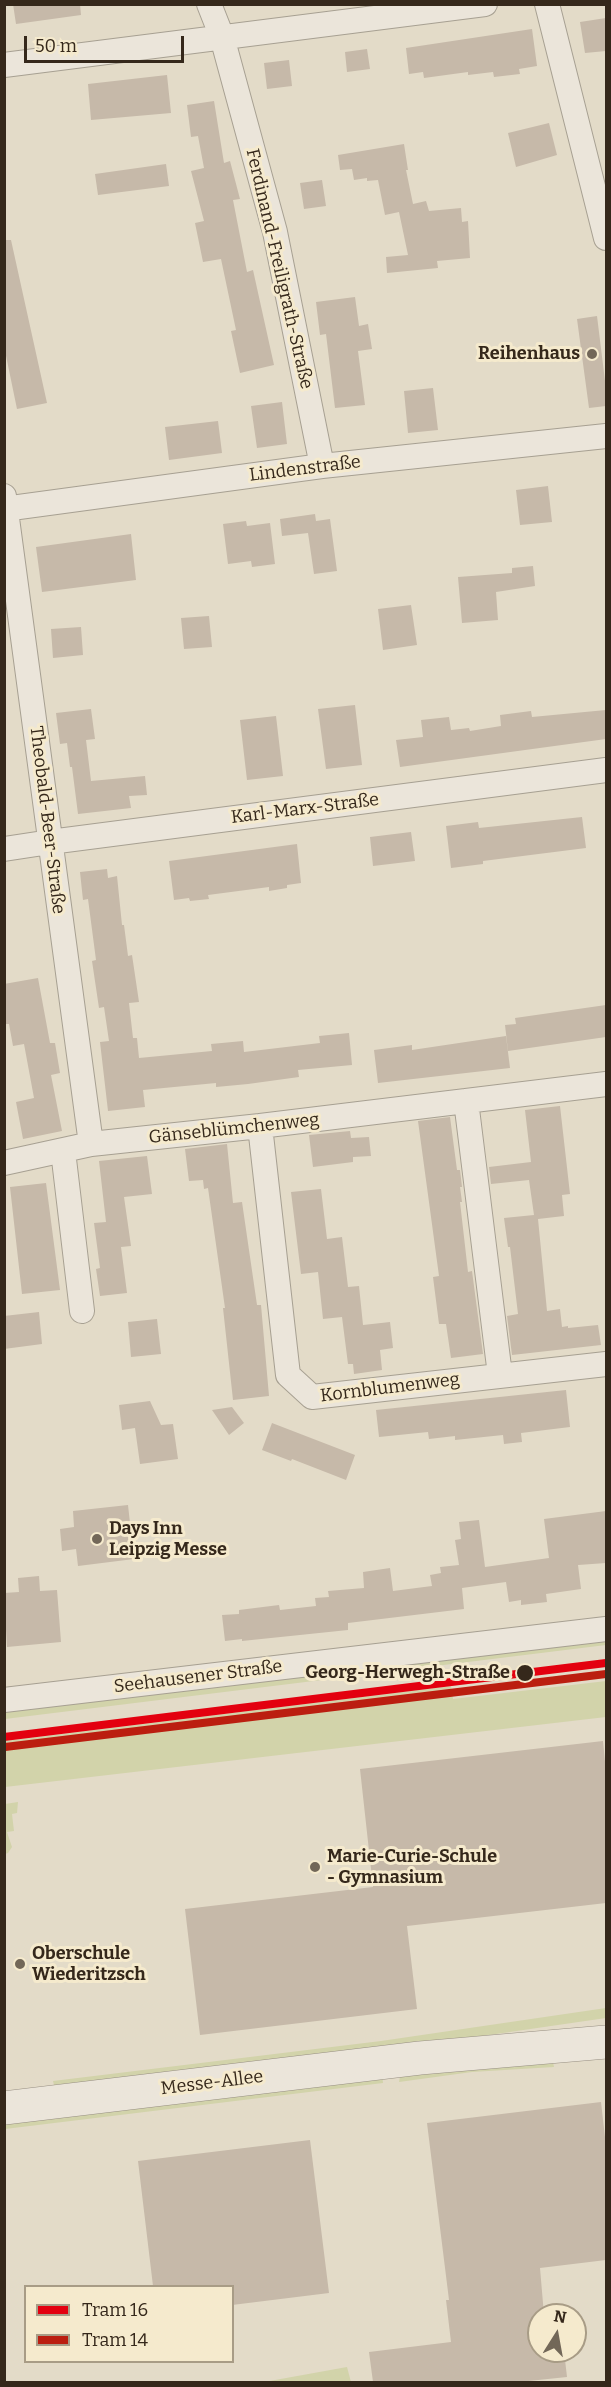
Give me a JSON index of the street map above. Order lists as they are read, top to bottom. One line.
{"streets":{"main road":["Messe-Allee"],"street":["Ferdinand-Freiligrath-Straße","Lindenstraße","Karl-Marx-Straße","Theobald-Beer-Straße","Gänseblümchenweg","Kornblumenweg","Seehausener Straße"]},"crossings":[["Ferdinand-Freiligrath-Straße","Lindenstraße"],["Lindenstraße","Theobald-Beer-Straße"],["Karl-Marx-Straße","Theobald-Beer-Straße"],["Theobald-Beer-Straße","Gänseblümchenweg"],["Gänseblümchenweg","Kornblumenweg"]],"places":["Reihenhaus","Days Inn Leipzig Messe","Georg-Herwegh-Straße","Marie-Curie-Schule - Gymnasium","Oberschule Wiederitzsch"],"lines":["tram line 16","tram line 14"],"legend":["Tram 16","Tram 14"],"scale_bar":"50 m","north":"top"}
